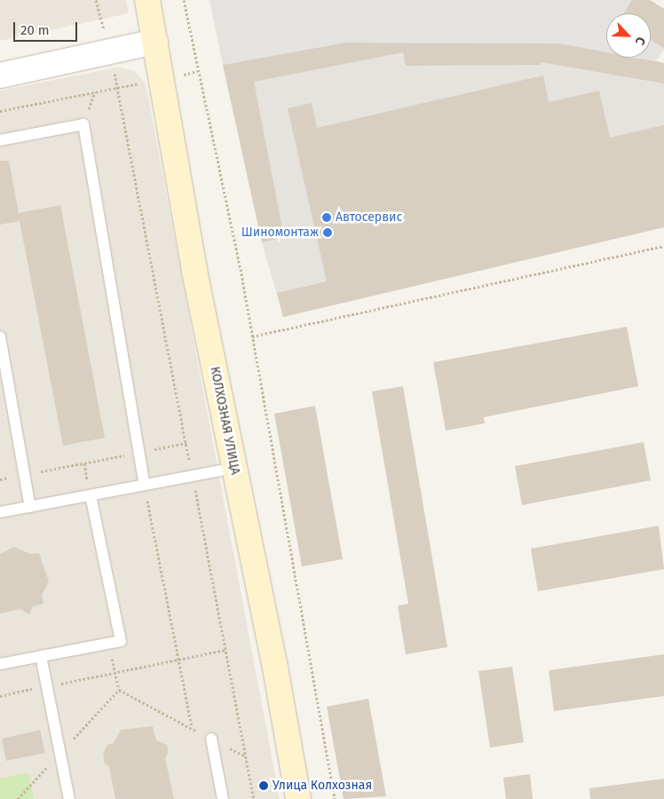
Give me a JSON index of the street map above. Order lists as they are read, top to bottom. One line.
{"streets":{"main road":["КОЛХОЗНАЯ УЛИЦА"]},"places":["Автосервис","Шиномонтаж","Улица Колхозная"],"scale_bar":"20 m","north":"bottom right"}
